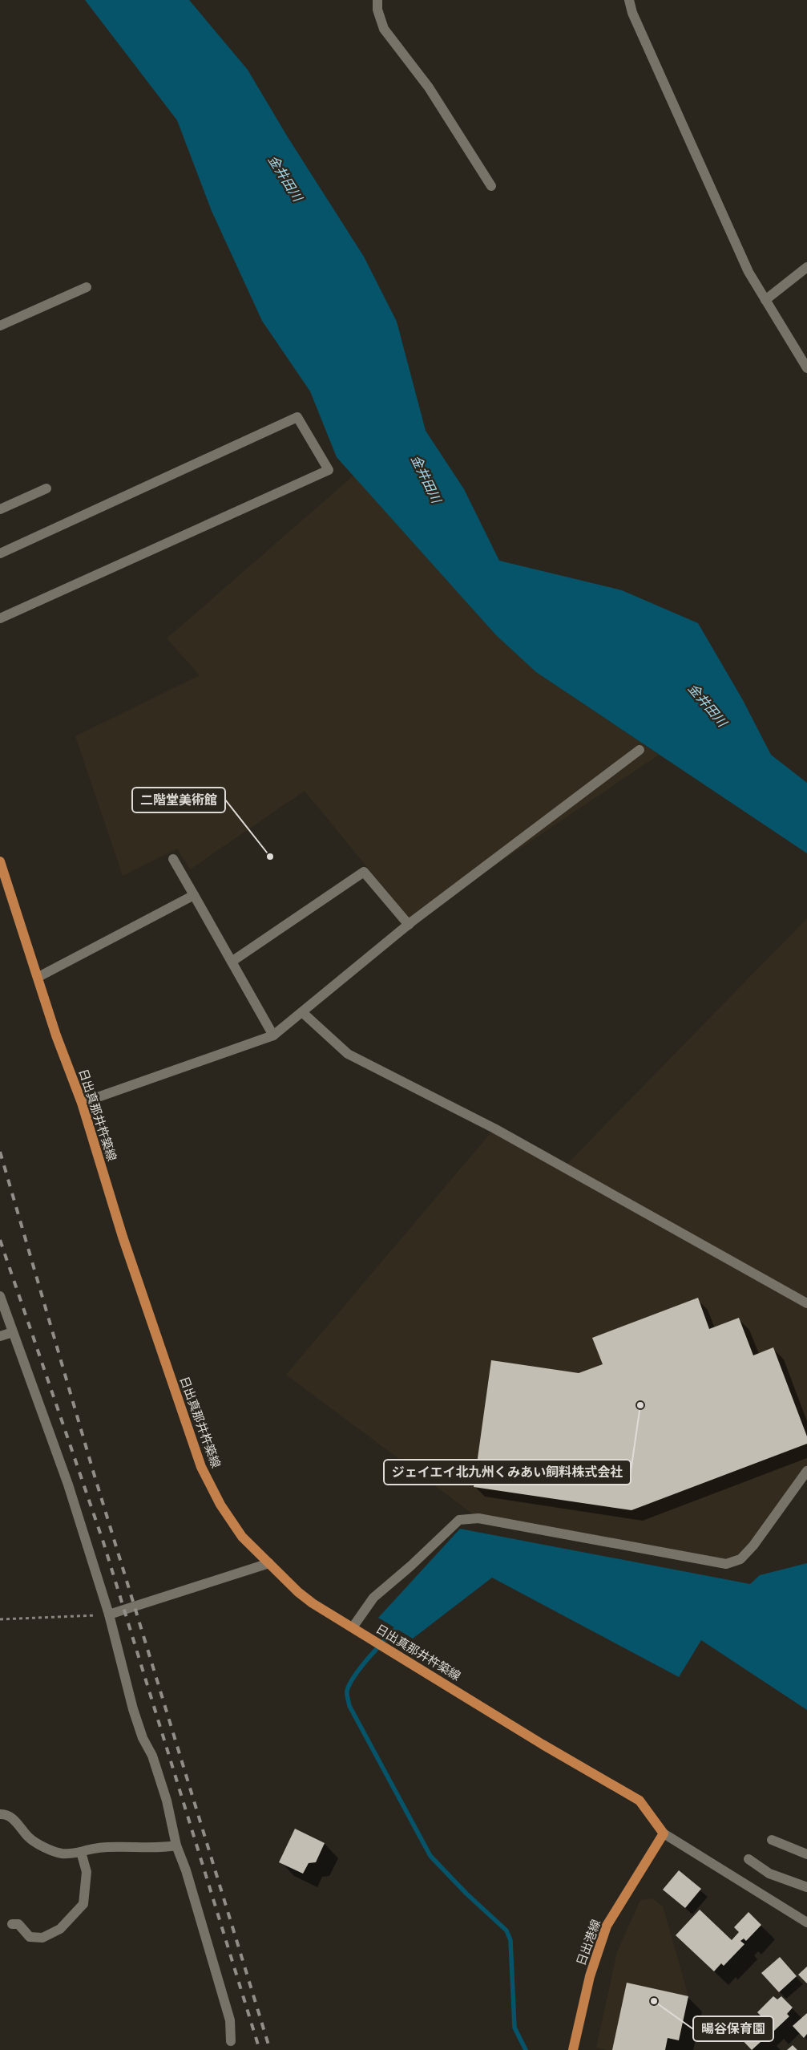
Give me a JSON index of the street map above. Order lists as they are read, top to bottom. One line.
{"streets":{"main road":["日出真那井杵築線","日出港線"]},"crossings":[["日出真那井杵築線","日出港線"]],"water":["金井田川"],"places":["二階堂美術館","ジェイエイ北九州くみあい飼料株式会社","暘谷保育園"]}
